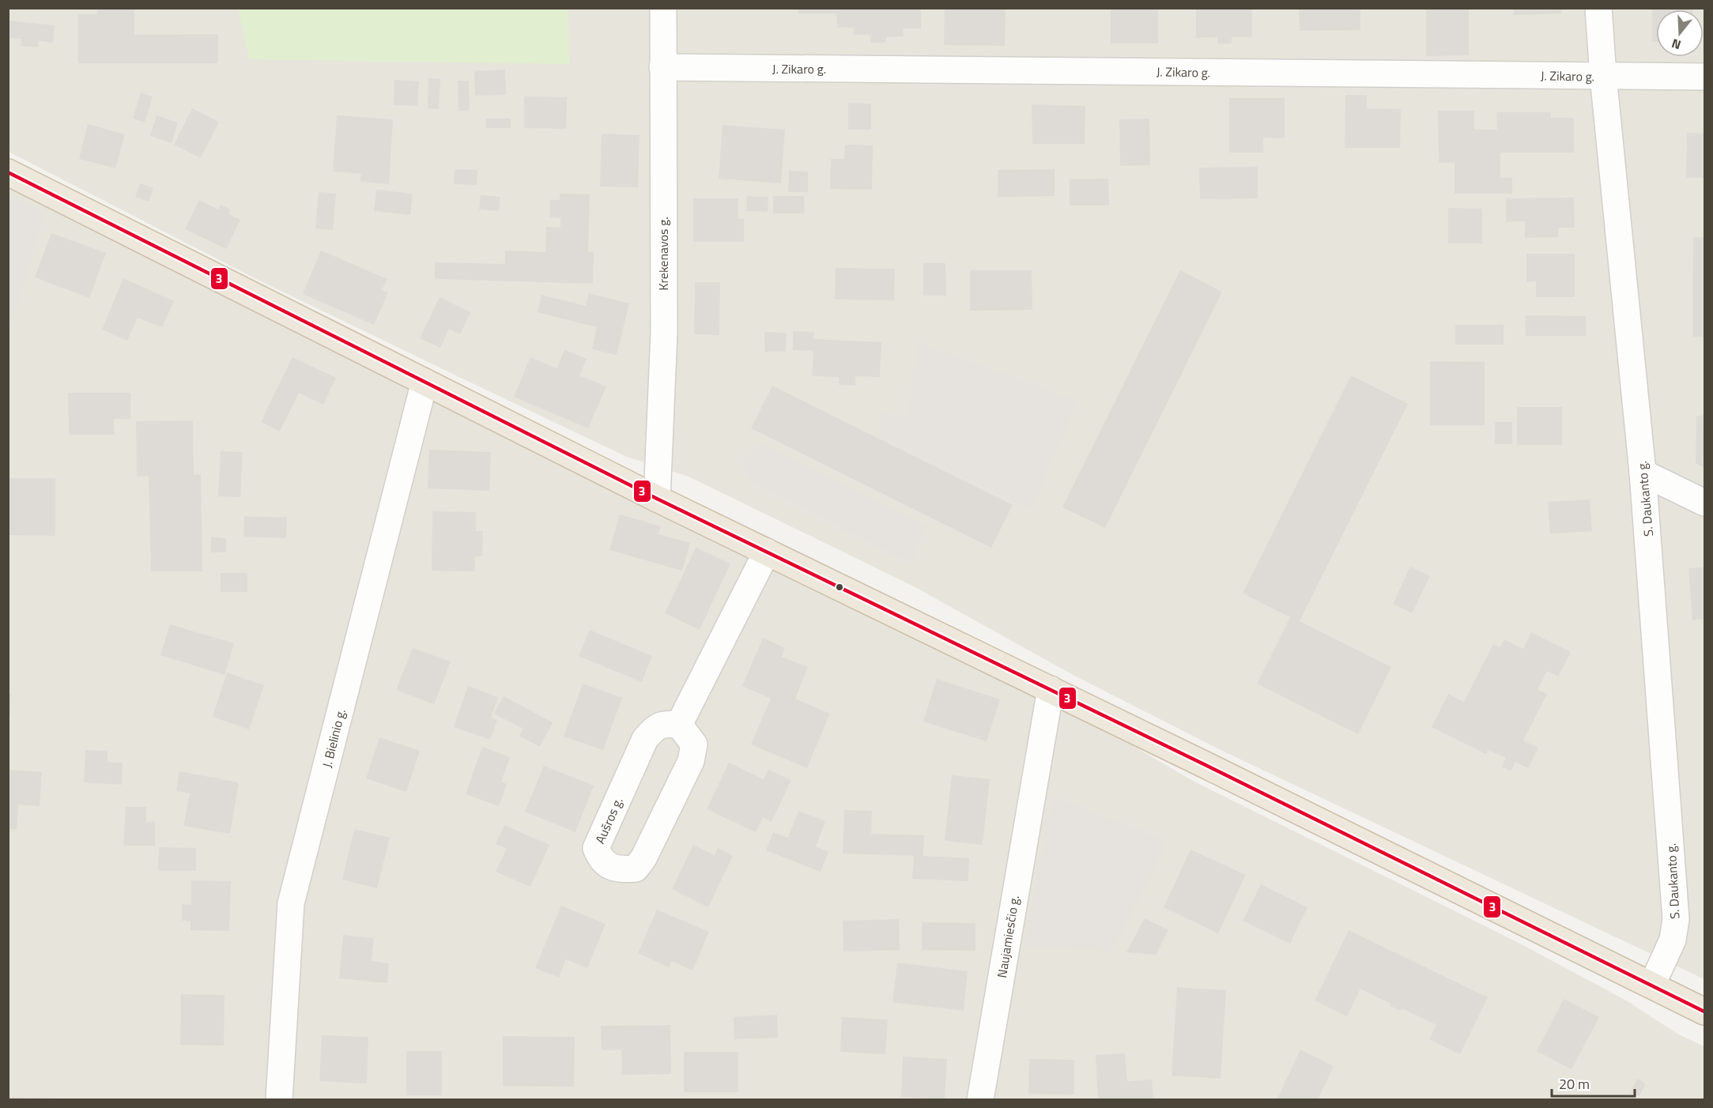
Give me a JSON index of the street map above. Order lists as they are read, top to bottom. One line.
{"streets":{"street":["J. Zikaro g.","Krekenavos g.","S. Daukanto g.","J. Bielinio g.","Aušros g.","Naujamiesčio g."]},"crossings":[["J. Zikaro g.","Krekenavos g."],["J. Zikaro g.","S. Daukanto g."]],"lines":["transit line 3"],"scale_bar":"20 m","north":"bottom"}
